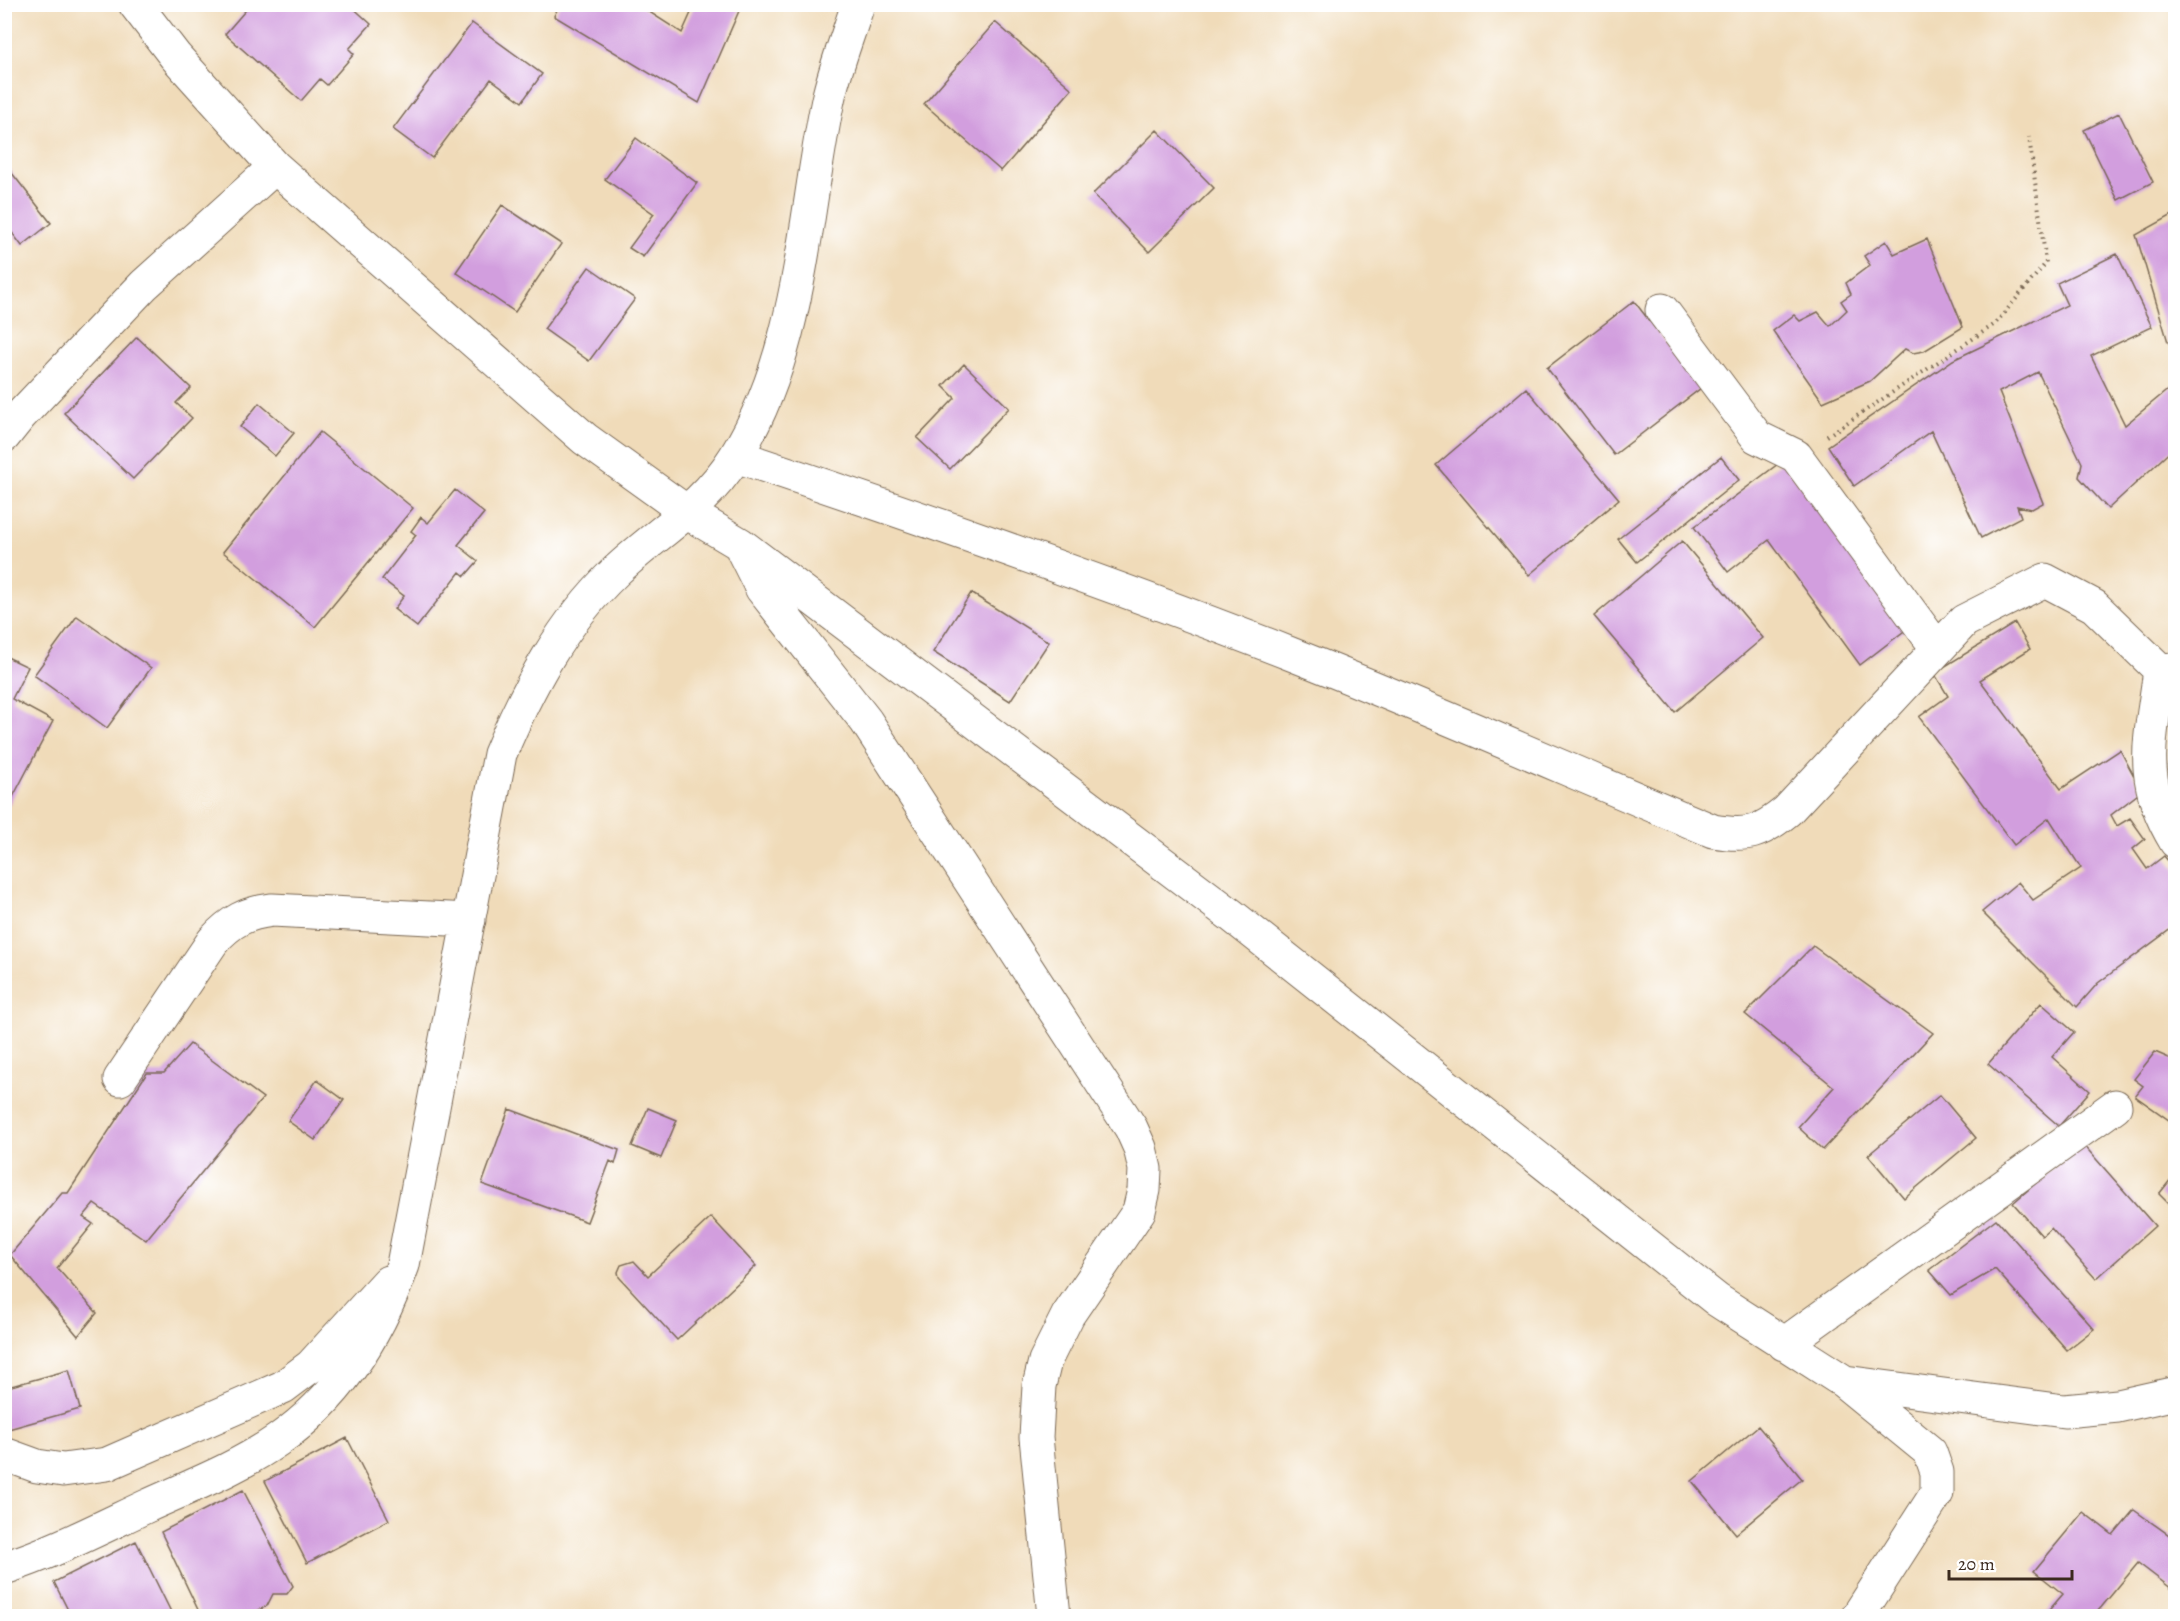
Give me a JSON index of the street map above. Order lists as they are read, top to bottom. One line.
{"scale_bar":"20 m"}
